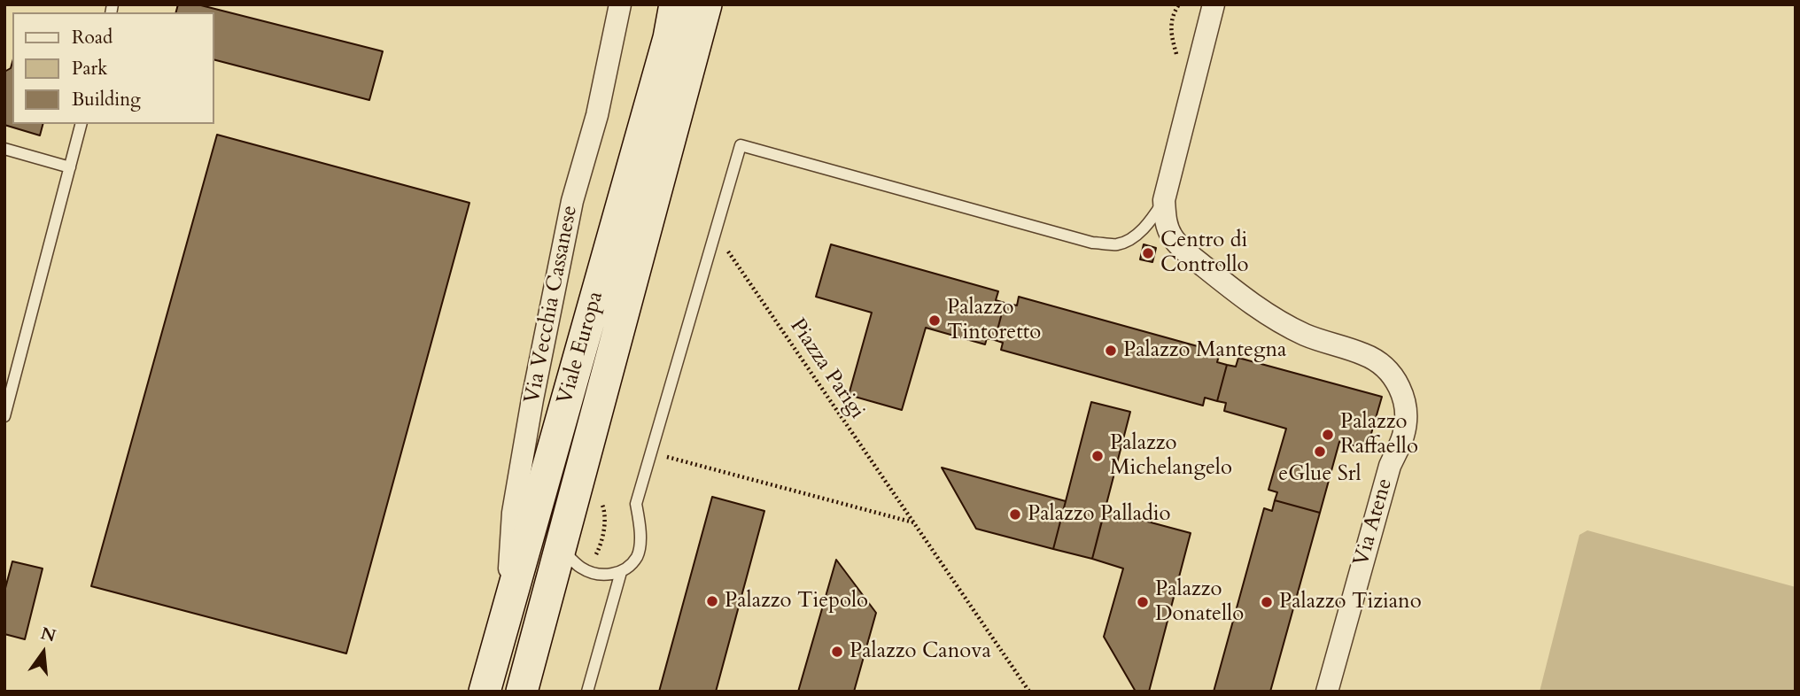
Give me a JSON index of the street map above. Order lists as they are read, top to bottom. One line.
{"streets":{"street":["Via Vecchia Cassanese","Viale Europa","Via Atene"],"path":["Piazza Parigi"]},"crossings":[["Via Vecchia Cassanese","Viale Europa"]],"places":["Centro di Controllo","Palazzo Tintoretto","Palazzo Mantegna","Palazzo Raffaello","eGlue Srl","Palazzo Michelangelo","Palazzo Palladio","Palazzo Tiepolo","Palazzo Donatello","Palazzo Tiziano","Palazzo Canova"],"legend":["Road","Park","Building"],"north":"top"}
